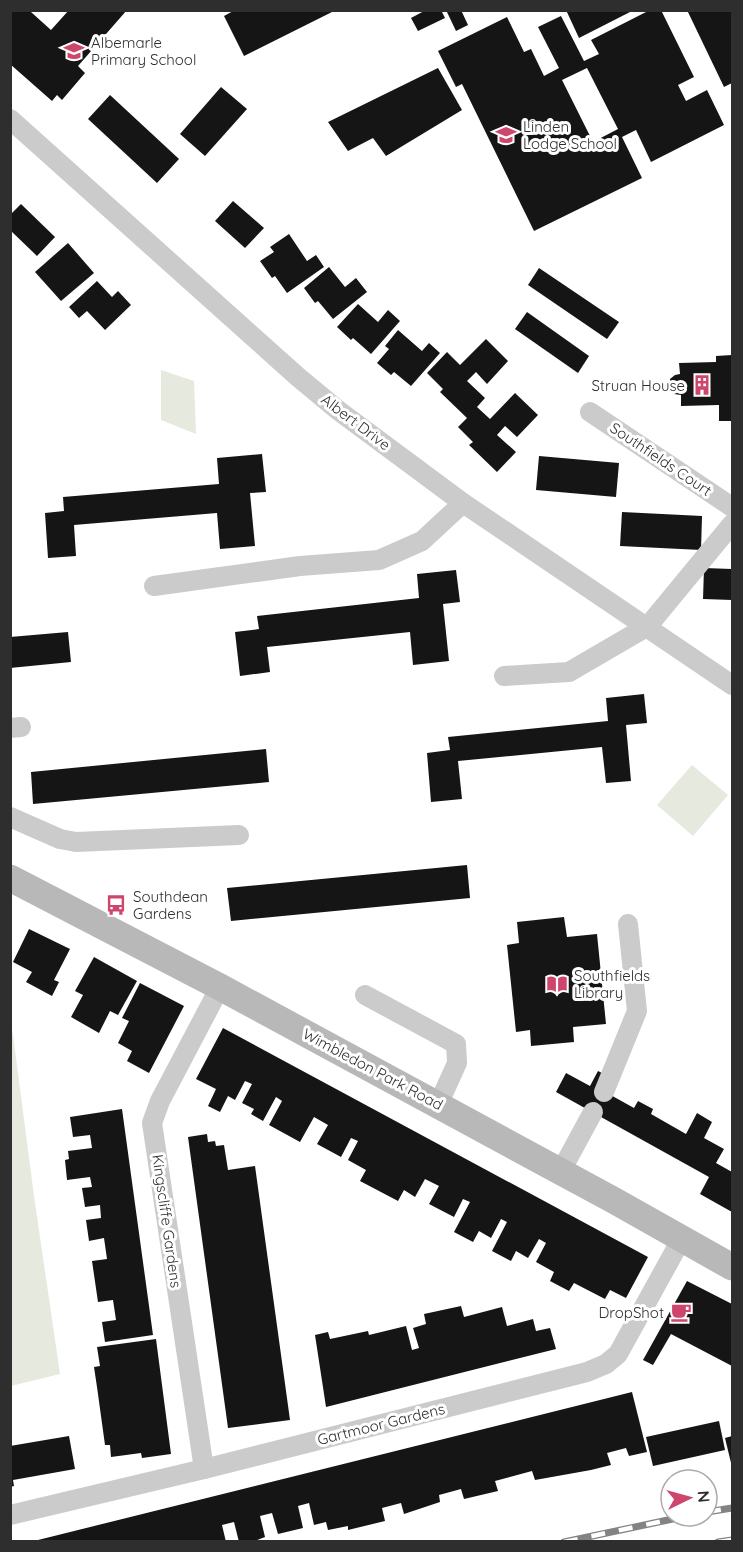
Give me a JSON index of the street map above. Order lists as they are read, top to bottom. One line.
{"streets":{"street":["Albert Drive","Southfields Court","Wimbledon Park Road","Kingscliffe Gardens","Gartmoor Gardens"]},"crossings":[["Wimbledon Park Road","Kingscliffe Gardens"],["Wimbledon Park Road","Gartmoor Gardens"],["Kingscliffe Gardens","Gartmoor Gardens"]],"places":{"school or university":["Albemarle Primary School","Linden Lodge School"],"building":["Struan House"],"bus stop":["Southdean Gardens"],"library":["Southfields Library"],"cafe":["DropShot"]},"north":"right"}
